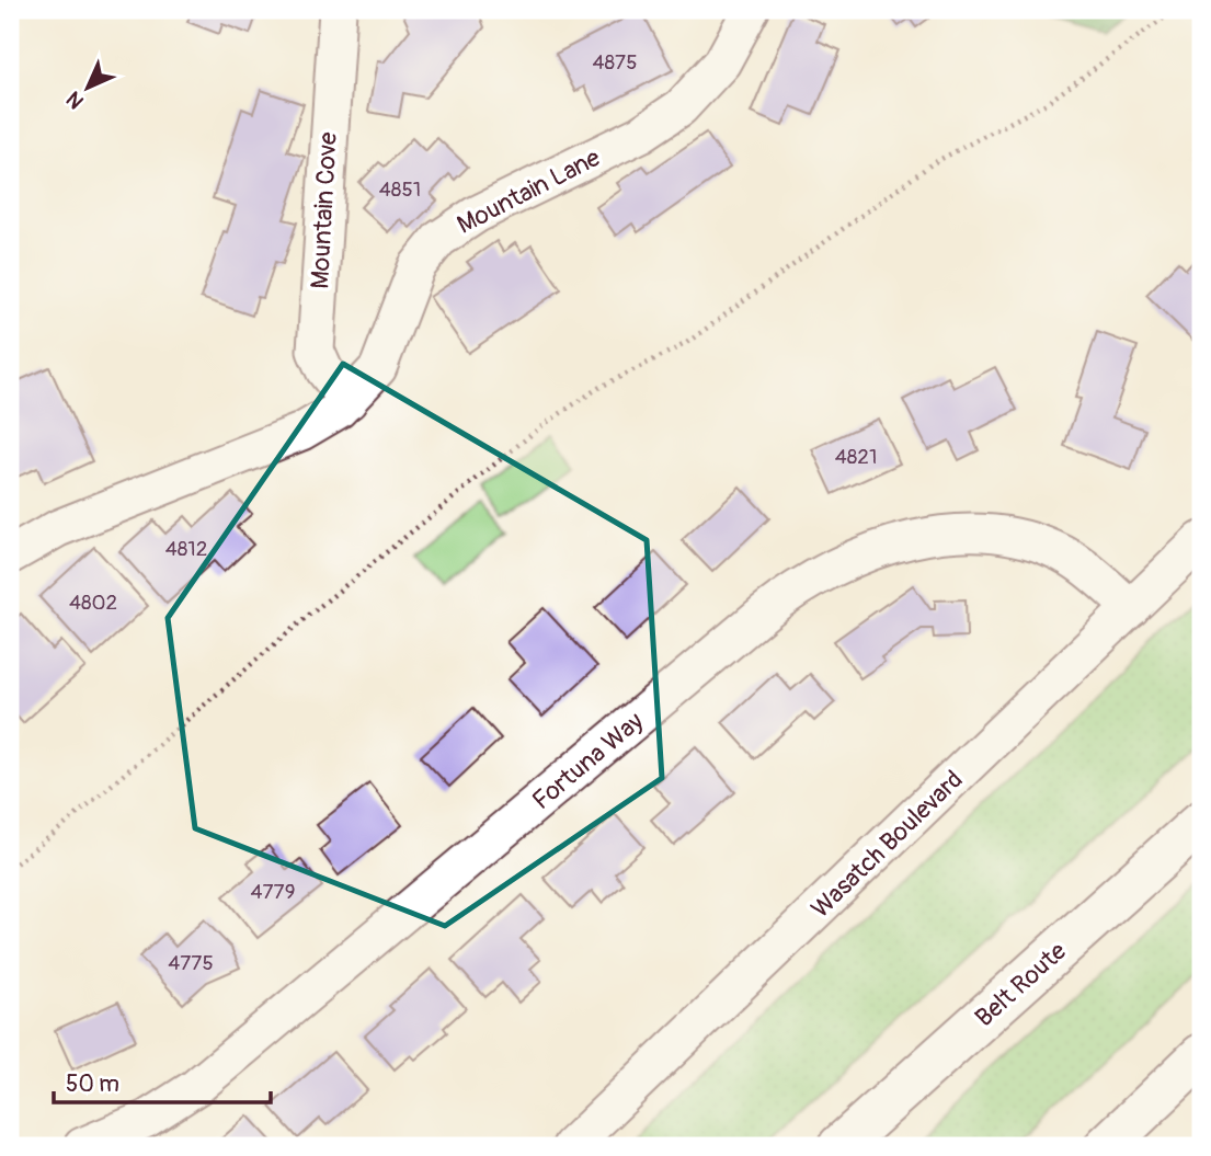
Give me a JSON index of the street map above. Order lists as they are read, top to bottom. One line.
{"streets":{"highway":["Belt Route"],"street":["Mountain Lane","Mountain Cove","Fortuna Way","Wasatch Boulevard"]},"crossings":[["Mountain Lane","Mountain Cove"],["Fortuna Way","Wasatch Boulevard"]],"house_numbers":["4875","4851","4821","4812","4802","4779","4775"],"scale_bar":"50 m","north":"bottom left"}
